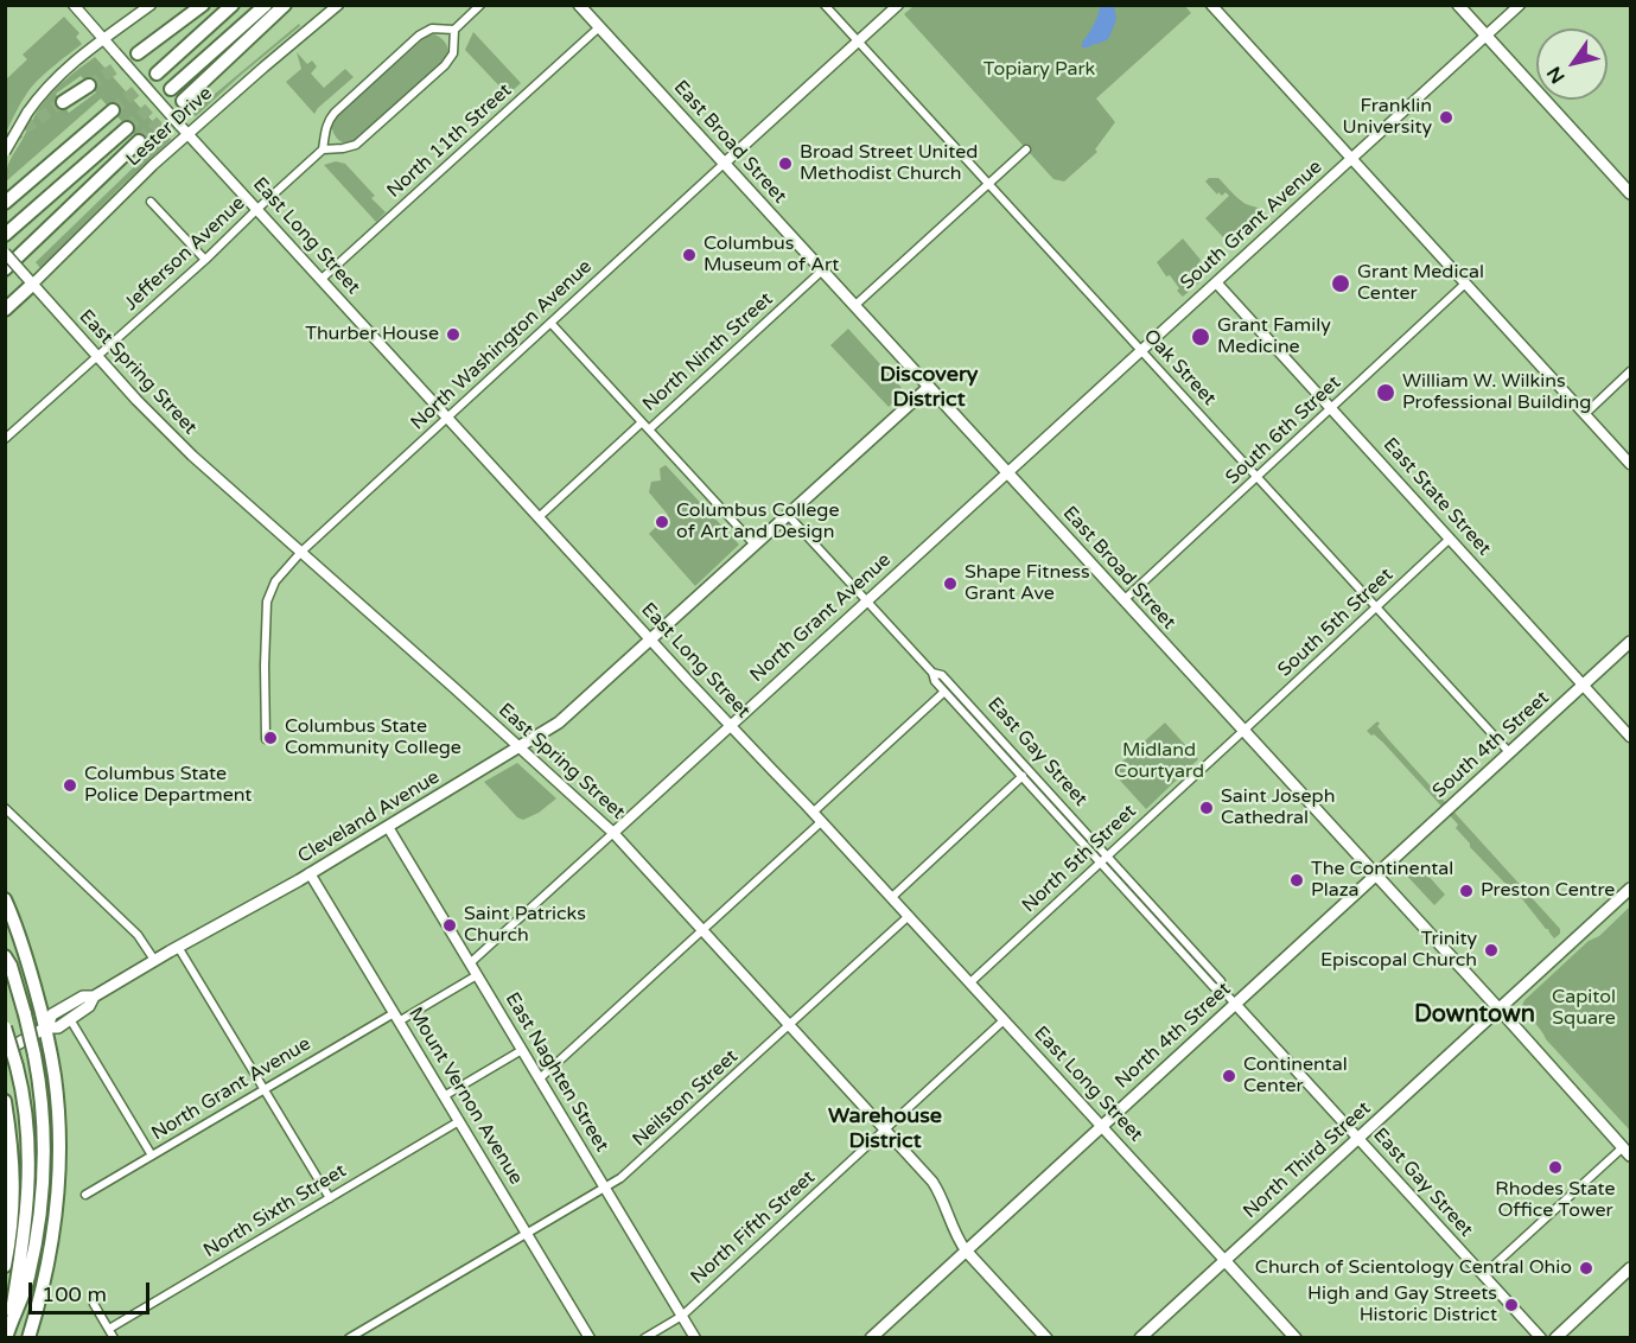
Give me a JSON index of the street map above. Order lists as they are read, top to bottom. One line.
{"streets":{"main road":["Lester Drive","East Broad Street","South Grant Avenue","East Long Street","East Spring Street","East State Street","North Grant Avenue","South 4th Street","East Gay Street","Cleveland Avenue","North 4th Street","East Naghten Street","Mount Vernon Avenue","North Third Street"],"street":["North 11th Street","Jefferson Avenue","North Washington Avenue","North Ninth Street","Oak Street","South 6th Street","South 5th Street","North 5th Street","Neilston Street","North Sixth Street","North Fifth Street"]},"crossings":[["Lester Drive","East Long Street"],["Lester Drive","East Spring Street"],["North 11th Street","East Broad Street"],["North 11th Street","East Long Street"],["East Broad Street","South Grant Avenue"],["East Broad Street","North Washington Avenue"],["East Broad Street","North Ninth Street"],["East Broad Street","South 6th Street"],["East Broad Street","North Grant Avenue"],["East Broad Street","South 5th Street"],["East Broad Street","South 4th Street"],["East Broad Street","Cleveland Avenue"],["East Broad Street","North 5th Street"],["East Broad Street","North 4th Street"],["East Broad Street","North Third Street"],["South Grant Avenue","Oak Street"],["South Grant Avenue","East State Street"],["South Grant Avenue","North Grant Avenue"],["East Long Street","Jefferson Avenue"],["East Long Street","North Washington Avenue"],["East Long Street","North Ninth Street"],["East Long Street","North Grant Avenue"],["East Long Street","Cleveland Avenue"],["East Long Street","North 5th Street"],["East Long Street","North 4th Street"],["East Long Street","Neilston Street"],["East Long Street","North Third Street"],["East Long Street","North Fifth Street"],["Jefferson Avenue","East Spring Street"],["North Washington Avenue","East Spring Street"],["Oak Street","South 6th Street"],["Oak Street","South 5th Street"],["Oak Street","South 4th Street"],["East Spring Street","North Grant Avenue"],["East Spring Street","Cleveland Avenue"],["East Spring Street","North 4th Street"],["East Spring Street","Neilston Street"],["East Spring Street","North Fifth Street"],["South 6th Street","East State Street"],["East State Street","South 5th Street"],["East State Street","South 4th Street"],["North Grant Avenue","East Gay Street"],["North Grant Avenue","East Naghten Street"],["North Grant Avenue","Mount Vernon Avenue"],["South 5th Street","North 5th Street"],["South 4th Street","North 4th Street"],["East Gay Street","Cleveland Avenue"],["East Gay Street","North 5th Street"],["East Gay Street","North 4th Street"],["East Gay Street","North Third Street"],["Cleveland Avenue","East Naghten Street"],["Cleveland Avenue","Mount Vernon Avenue"],["East Naghten Street","Neilston Street"],["East Naghten Street","North Fifth Street"],["Mount Vernon Avenue","Neilston Street"],["Mount Vernon Avenue","North Sixth Street"]],"districts":["Discovery District","Downtown","Warehouse District"],"parks":["Topiary Park","Midland Courtyard","Capitol Square"],"places":["Franklin University","Broad Street United Methodist Church","Columbus Museum of Art","Grant Medical Center","Thurber House","Grant Family Medicine","William W. Wilkins Professional Building","Columbus College of Art and Design","Shape Fitness Grant Ave","Columbus State Community College","Columbus State Police Department","Saint Joseph Cathedral","The Continental Plaza","Preston Centre","Saint Patricks Church","Trinity Episcopal Church","Continental Center","Rhodes State Office Tower","Church of Scientology Central Ohio","High and Gay Streets Historic District"],"scale_bar":"100 m","north":"bottom left"}
